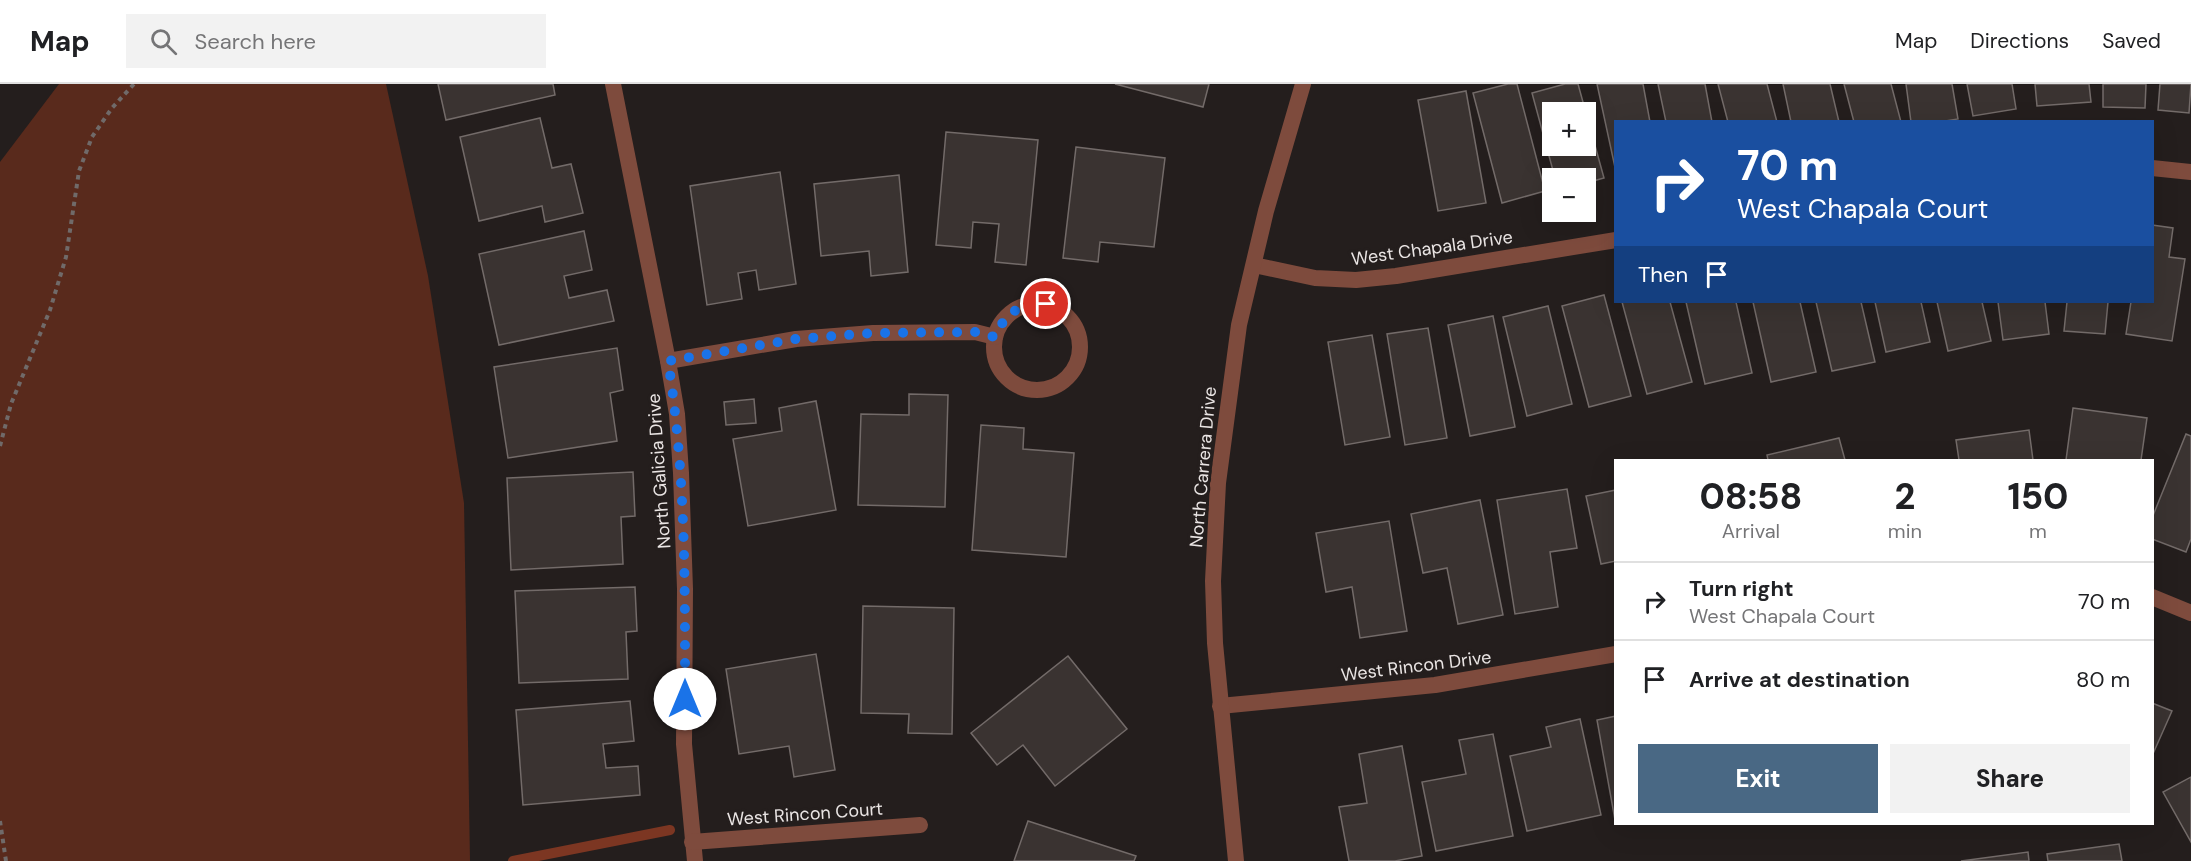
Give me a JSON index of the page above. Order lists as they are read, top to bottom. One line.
{"streets":{"street":["West Chapala Drive","North Carrera Drive","North Galicia Drive","West Rincon Drive","West Rincon Court"]},"crossings":[["West Chapala Drive","North Carrera Drive"],["North Carrera Drive","West Rincon Drive"],["North Galicia Drive","West Rincon Court"]],"page":{"header":"Map","search":"Search here","nav":["Map","Directions","Saved"],"map_buttons":["+","−"],"turn":["70 m","West Chapala Court"],"then":"Then","eta":["08:58","Arrival","2","min","150","m"],"list":[{"name":"Turn right","note":"West Chapala Court","value":"70 m"},{"name":"Arrive at destination","value":"80 m"}],"buttons":["Exit","Share"]}}
